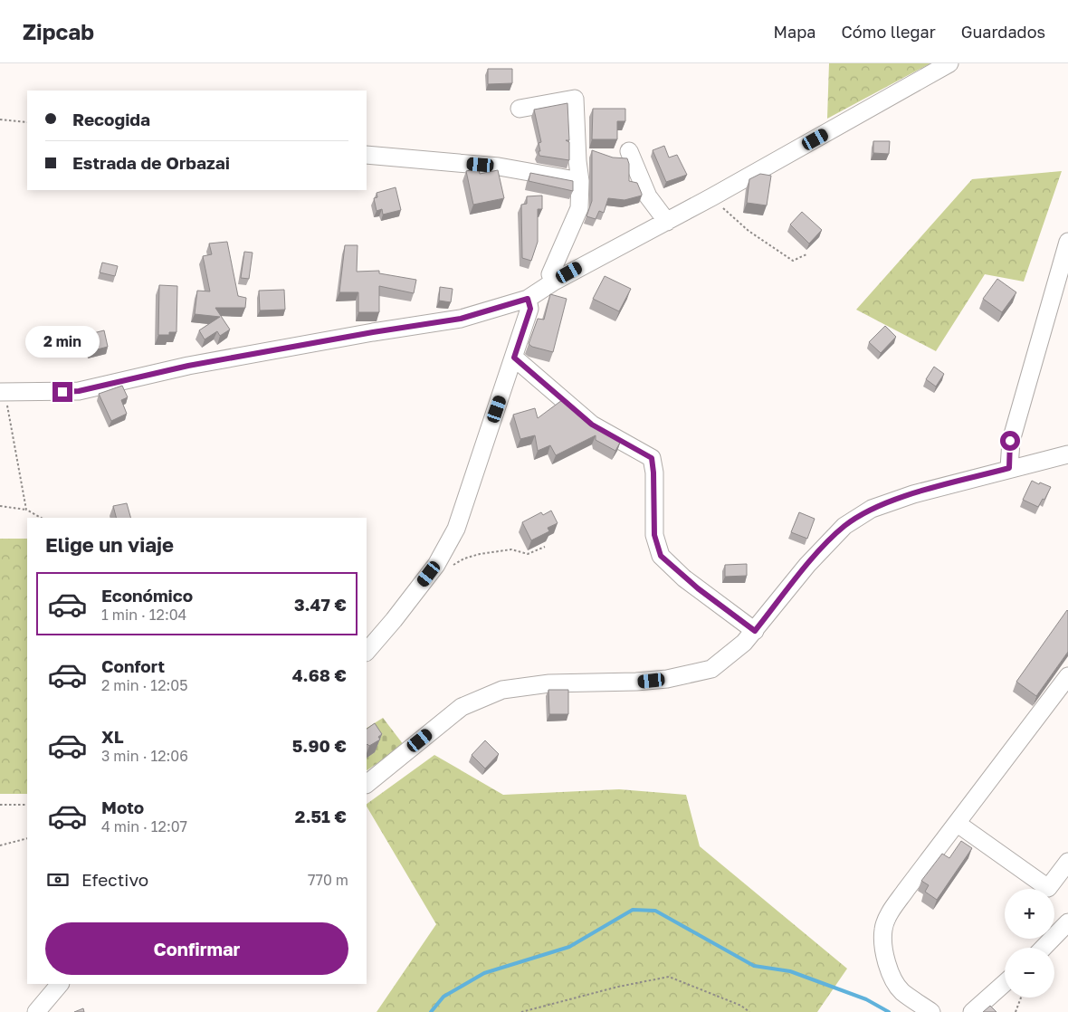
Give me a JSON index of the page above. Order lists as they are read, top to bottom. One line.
{"page":{"header":"Zipcab","nav":["Mapa","Cómo llegar","Guardados"],"banner":["Recogida","Estrada de Orbazai"],"bubble":"2 min","heading":"Elige un viaje","list":[{"name":"Económico","note":"1 min · 12:04","value":"3.47 €"},{"name":"Confort","note":"2 min · 12:05","value":"4.68 €"},{"name":"XL","note":"3 min · 12:06","value":"5.90 €"},{"name":"Moto","note":"4 min · 12:07","value":"2.51 €"}],"pay":["Efectivo","770 m"],"map_buttons":["+","−"],"buttons":"Confirmar"}}
